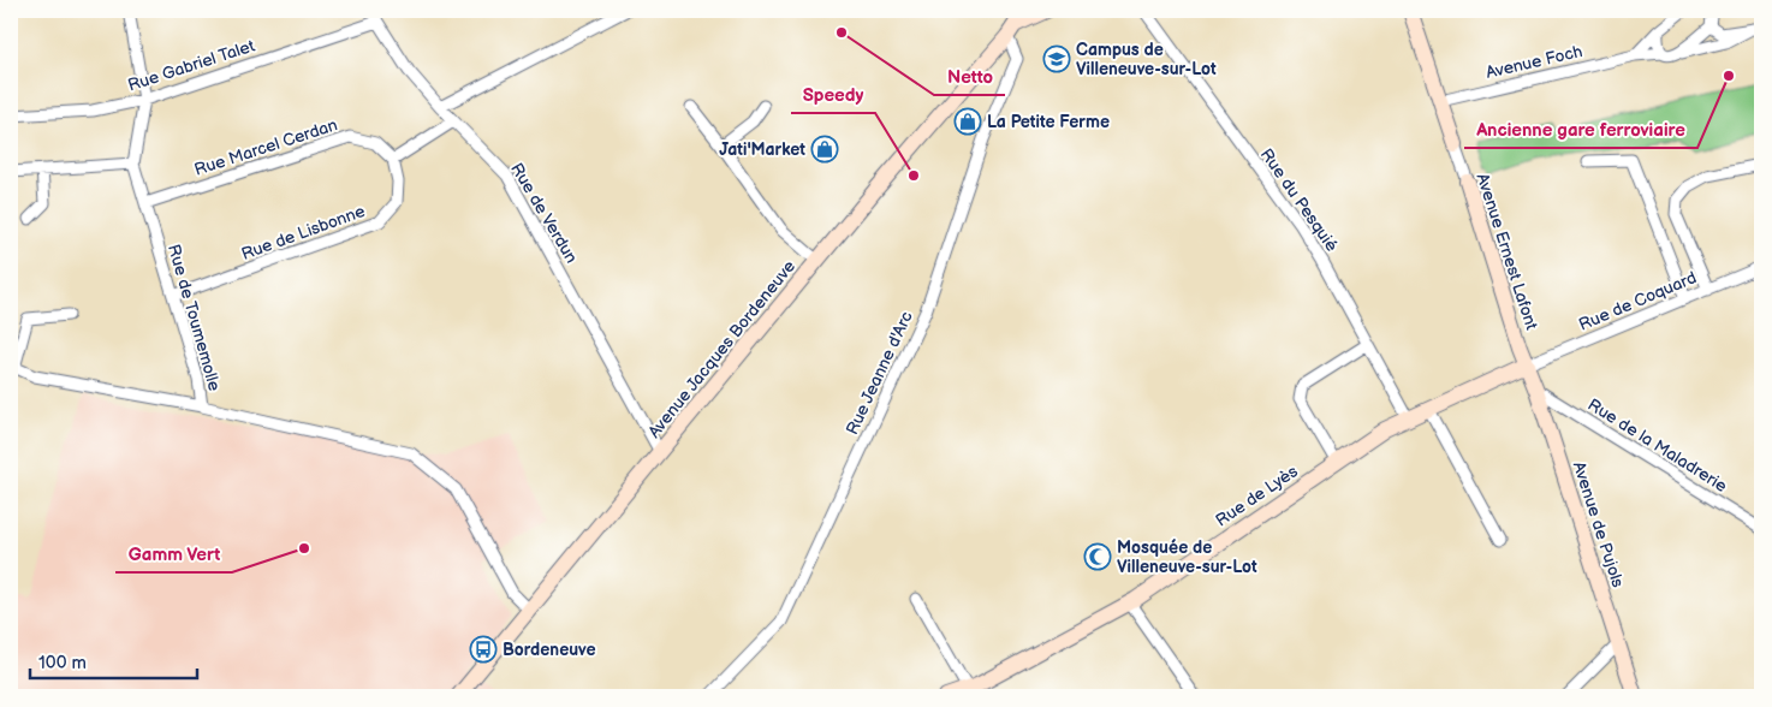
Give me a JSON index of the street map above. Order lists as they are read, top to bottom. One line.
{"streets":{"main road":["Avenue Ernest Lafont","Avenue Jacques Bordeneuve","Rue de Lyès","Avenue de Pujols"],"street":["Avenue Foch","Rue Gabriel Talet","Rue Marcel Cerdan","Rue du Pesquié","Rue de Verdun","Rue de Lisbonne","Rue de Coquard","Rue de Toumemolle","Rue Jeanne d'Arc","Rue de la Maladrerie"]},"crossings":[["Avenue Foch","Avenue Ernest Lafont"],["Rue Gabriel Talet","Rue de Verdun"],["Rue Gabriel Talet","Rue de Toumemolle"],["Rue Marcel Cerdan","Rue de Lisbonne"],["Rue Marcel Cerdan","Rue de Toumemolle"],["Rue du Pesquié","Rue de Lyès"],["Rue de Verdun","Avenue Jacques Bordeneuve"],["Rue de Lisbonne","Rue de Toumemolle"],["Avenue Ernest Lafont","Rue de Coquard"],["Avenue Ernest Lafont","Rue de Lyès"],["Avenue Ernest Lafont","Avenue de Pujols"],["Rue de Coquard","Rue de Lyès"],["Rue de Coquard","Avenue de Pujols"],["Rue de Toumemolle","Avenue Jacques Bordeneuve"],["Avenue Jacques Bordeneuve","Rue Jeanne d'Arc"],["Rue de la Maladrerie","Avenue de Pujols"],["Rue de Lyès","Avenue de Pujols"]],"places":{"other":["Netto","Ancienne gare ferroviaire","Speedy","Gamm Vert"],"school or university":["Campus de Villeneuve-sur-Lot"],"shop":["La Petite Ferme","Jati'Market"],"mosque":["Mosquée de Villeneuve-sur-Lot"],"bus stop":["Bordeneuve"]},"scale_bar":"100 m"}
